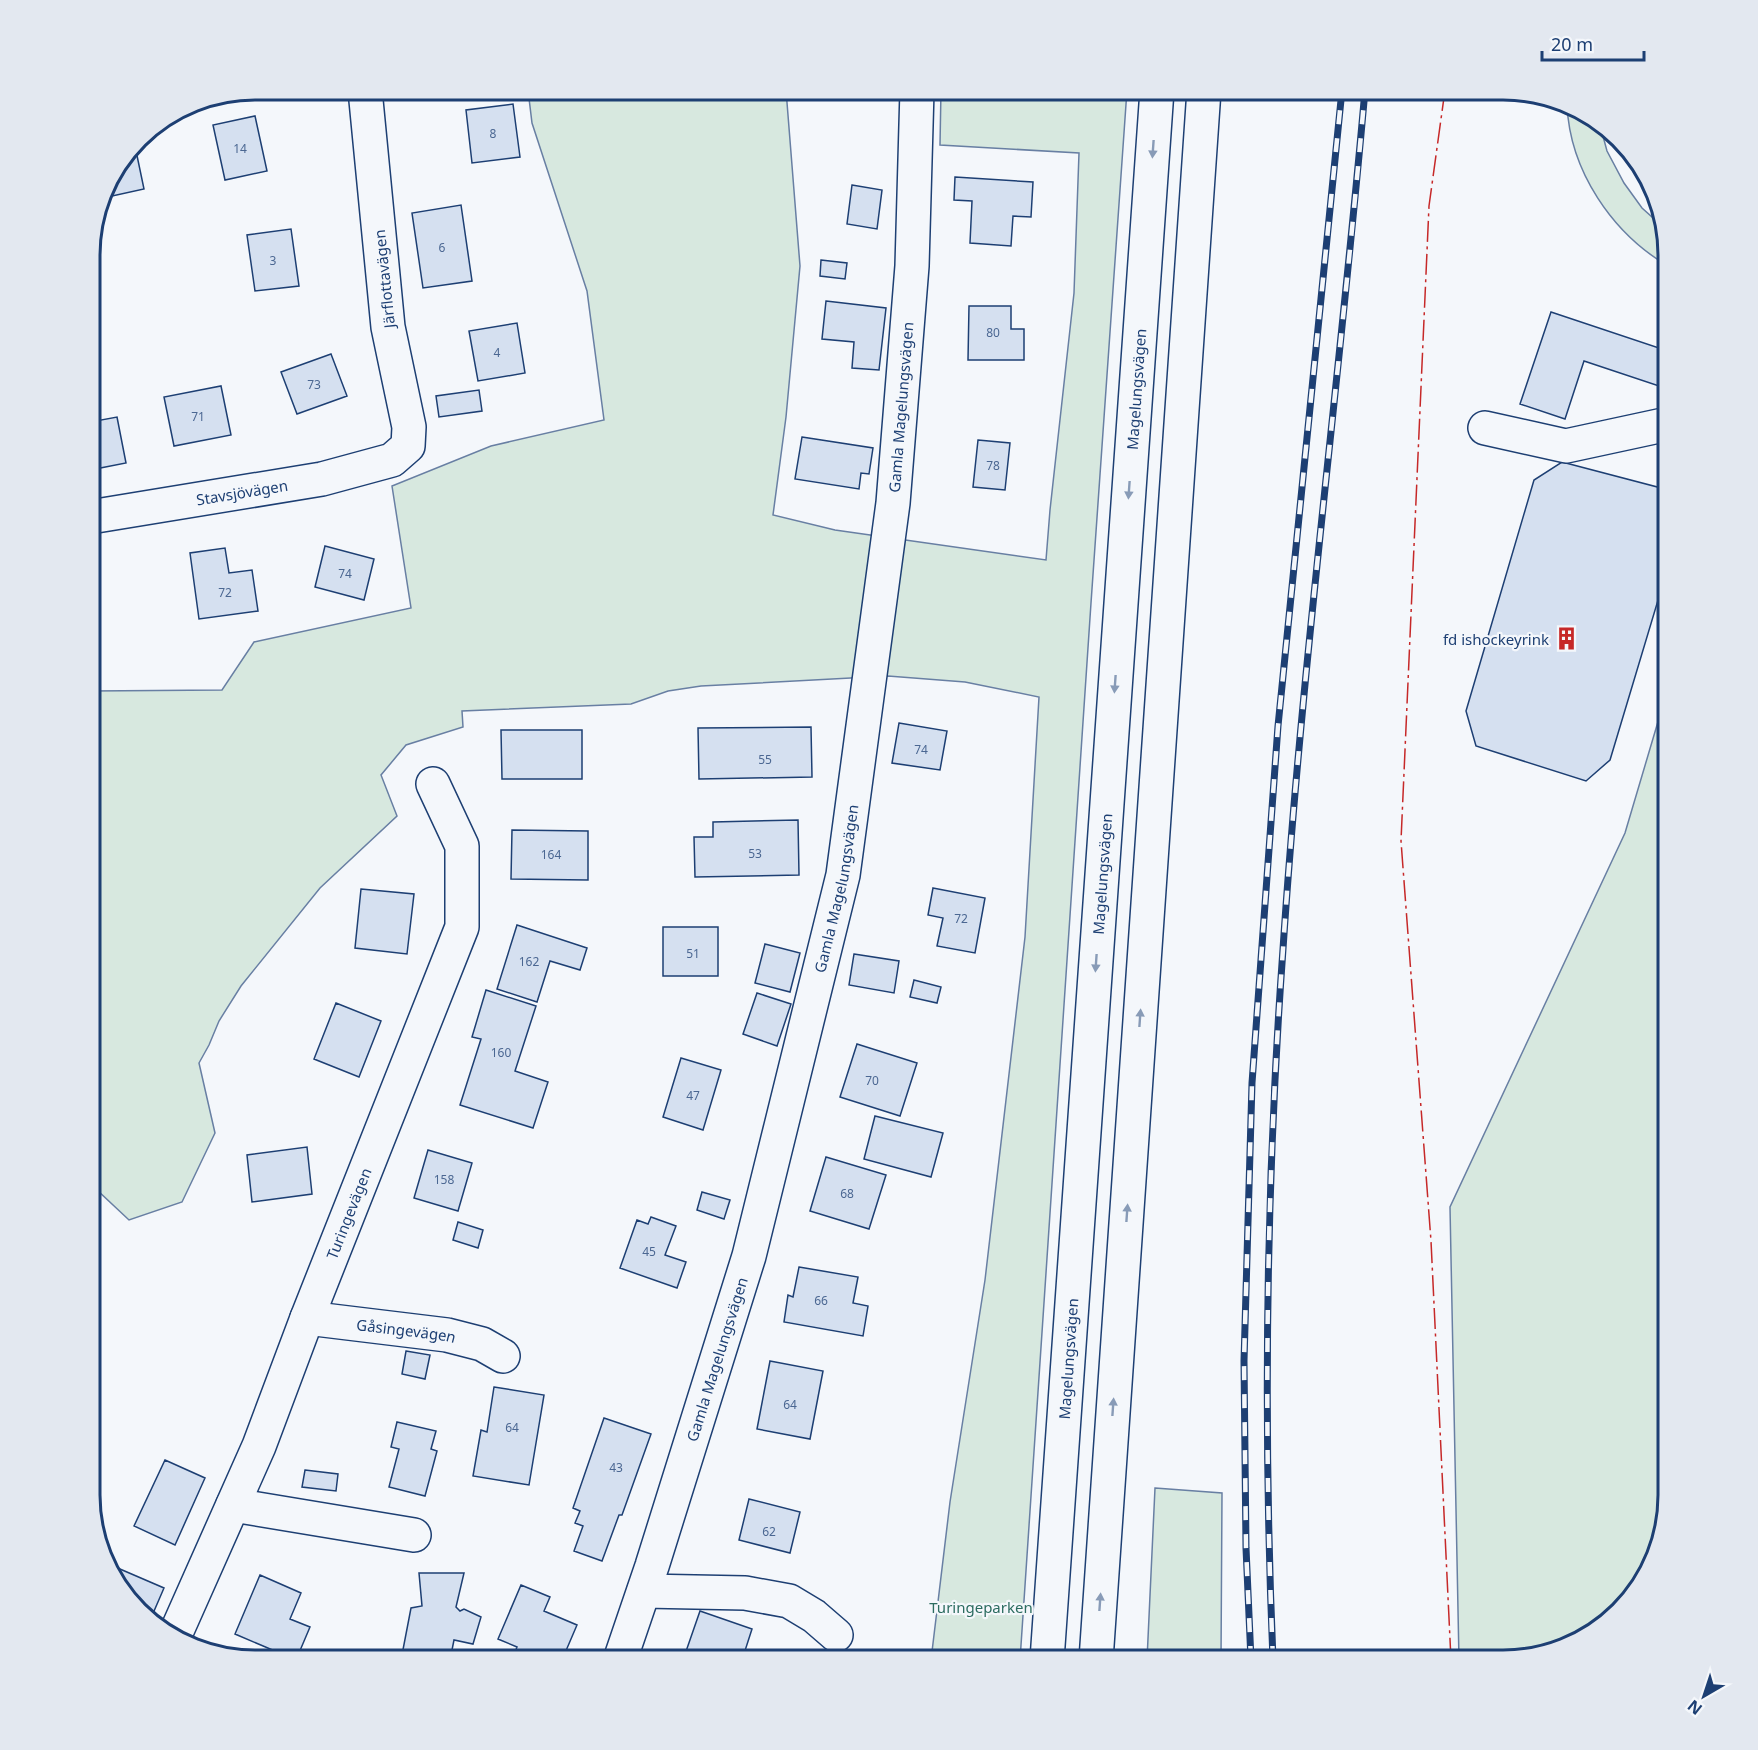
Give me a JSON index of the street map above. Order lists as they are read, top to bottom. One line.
{"streets":{"street":["Järflottavägen","Magelungsvägen","Gamla Magelungsvägen","Stavsjövägen","Turingevägen","Gåsingevägen"]},"crossings":[["Järflottavägen","Stavsjövägen"],["Turingevägen","Gåsingevägen"]],"parks":["Turingeparken"],"places":{"building":["fd ishockeyrink"]},"house_numbers":["8","14","6","3","80","4","73","71","78","74","72","74","55","53","164","72","51","162","160","70","47","158","68","45","66","64","64","43","62"],"scale_bar":"20 m","north":"bottom left"}
